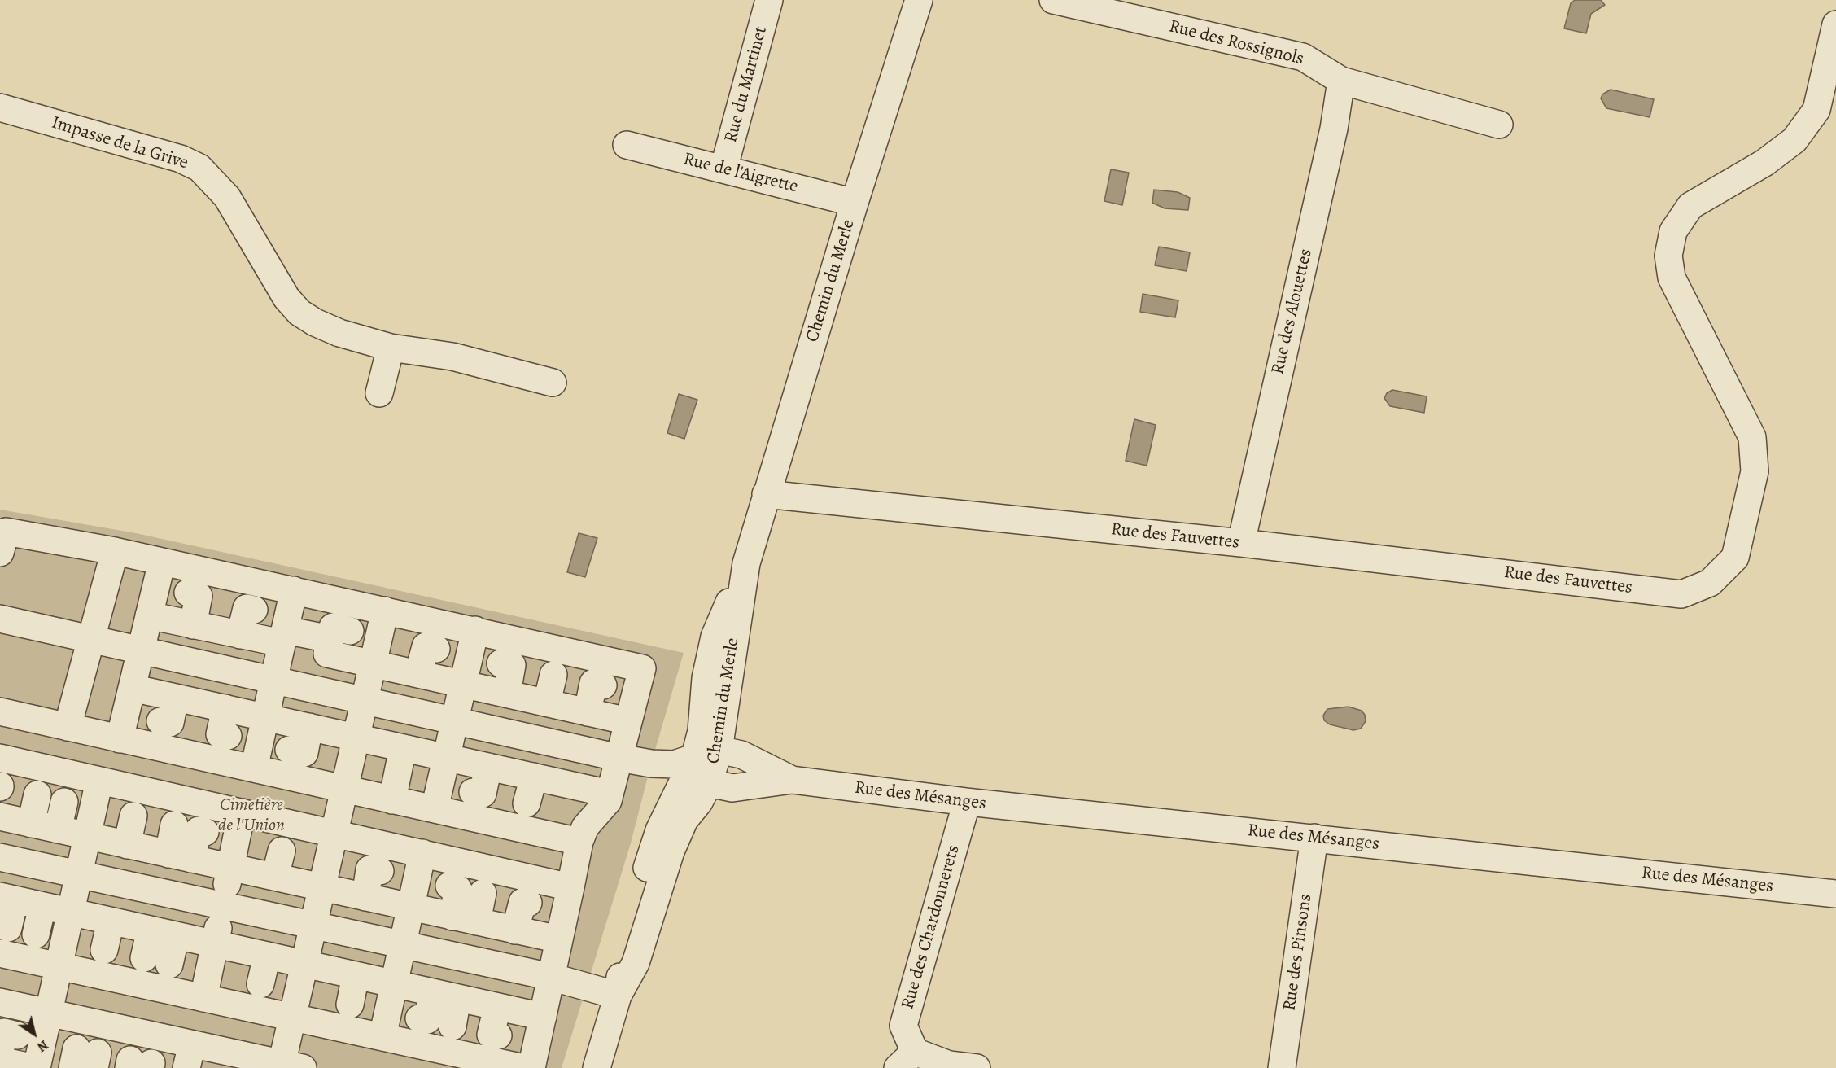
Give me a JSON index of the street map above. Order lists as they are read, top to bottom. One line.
{"streets":{"street":["Rue des Rossignols","Rue du Martinet","Impasse de la Grive","Rue de l'Aigrette","Chemin du Merle","Rue des Alouettes","Rue des Fauvettes","Rue des Mésanges","Rue des Chardonnerets","Rue des Pinsons"]},"crossings":[["Rue des Rossignols","Rue des Alouettes"],["Rue du Martinet","Rue de l'Aigrette"],["Rue de l'Aigrette","Chemin du Merle"],["Chemin du Merle","Rue des Fauvettes"],["Chemin du Merle","Rue des Mésanges"],["Rue des Alouettes","Rue des Fauvettes"],["Rue des Mésanges","Rue des Chardonnerets"],["Rue des Mésanges","Rue des Pinsons"]],"parks":["Cimetière de l'Union"],"north":"bottom right"}
